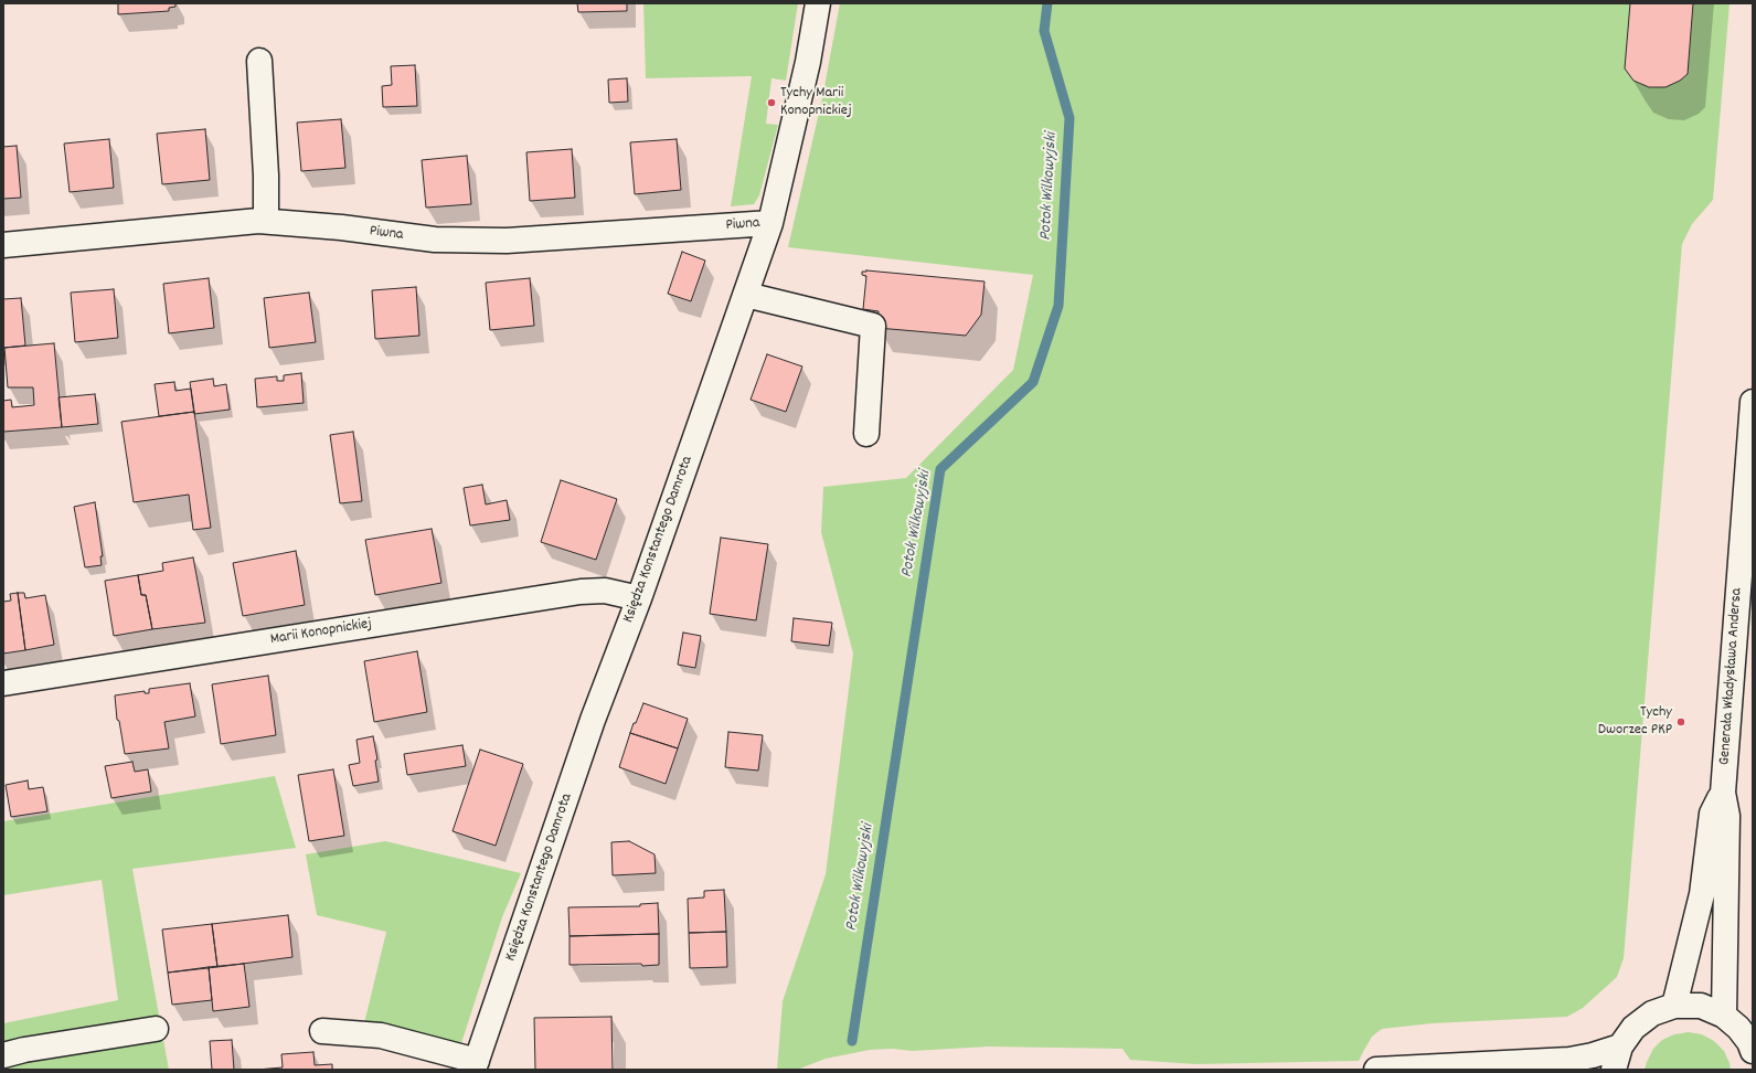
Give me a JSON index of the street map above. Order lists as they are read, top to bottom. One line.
{"streets":{"street":["Piwna","Księdza Konstantego Damrota","Marii Konopnickiej","Generała Władysława Andersa"]},"crossings":[["Piwna","Księdza Konstantego Damrota"],["Księdza Konstantego Damrota","Marii Konopnickiej"]],"water":["Potok Wilkowyjski"],"places":["Tychy Marii Konopnickiej","Tychy Dworzec PKP"]}
